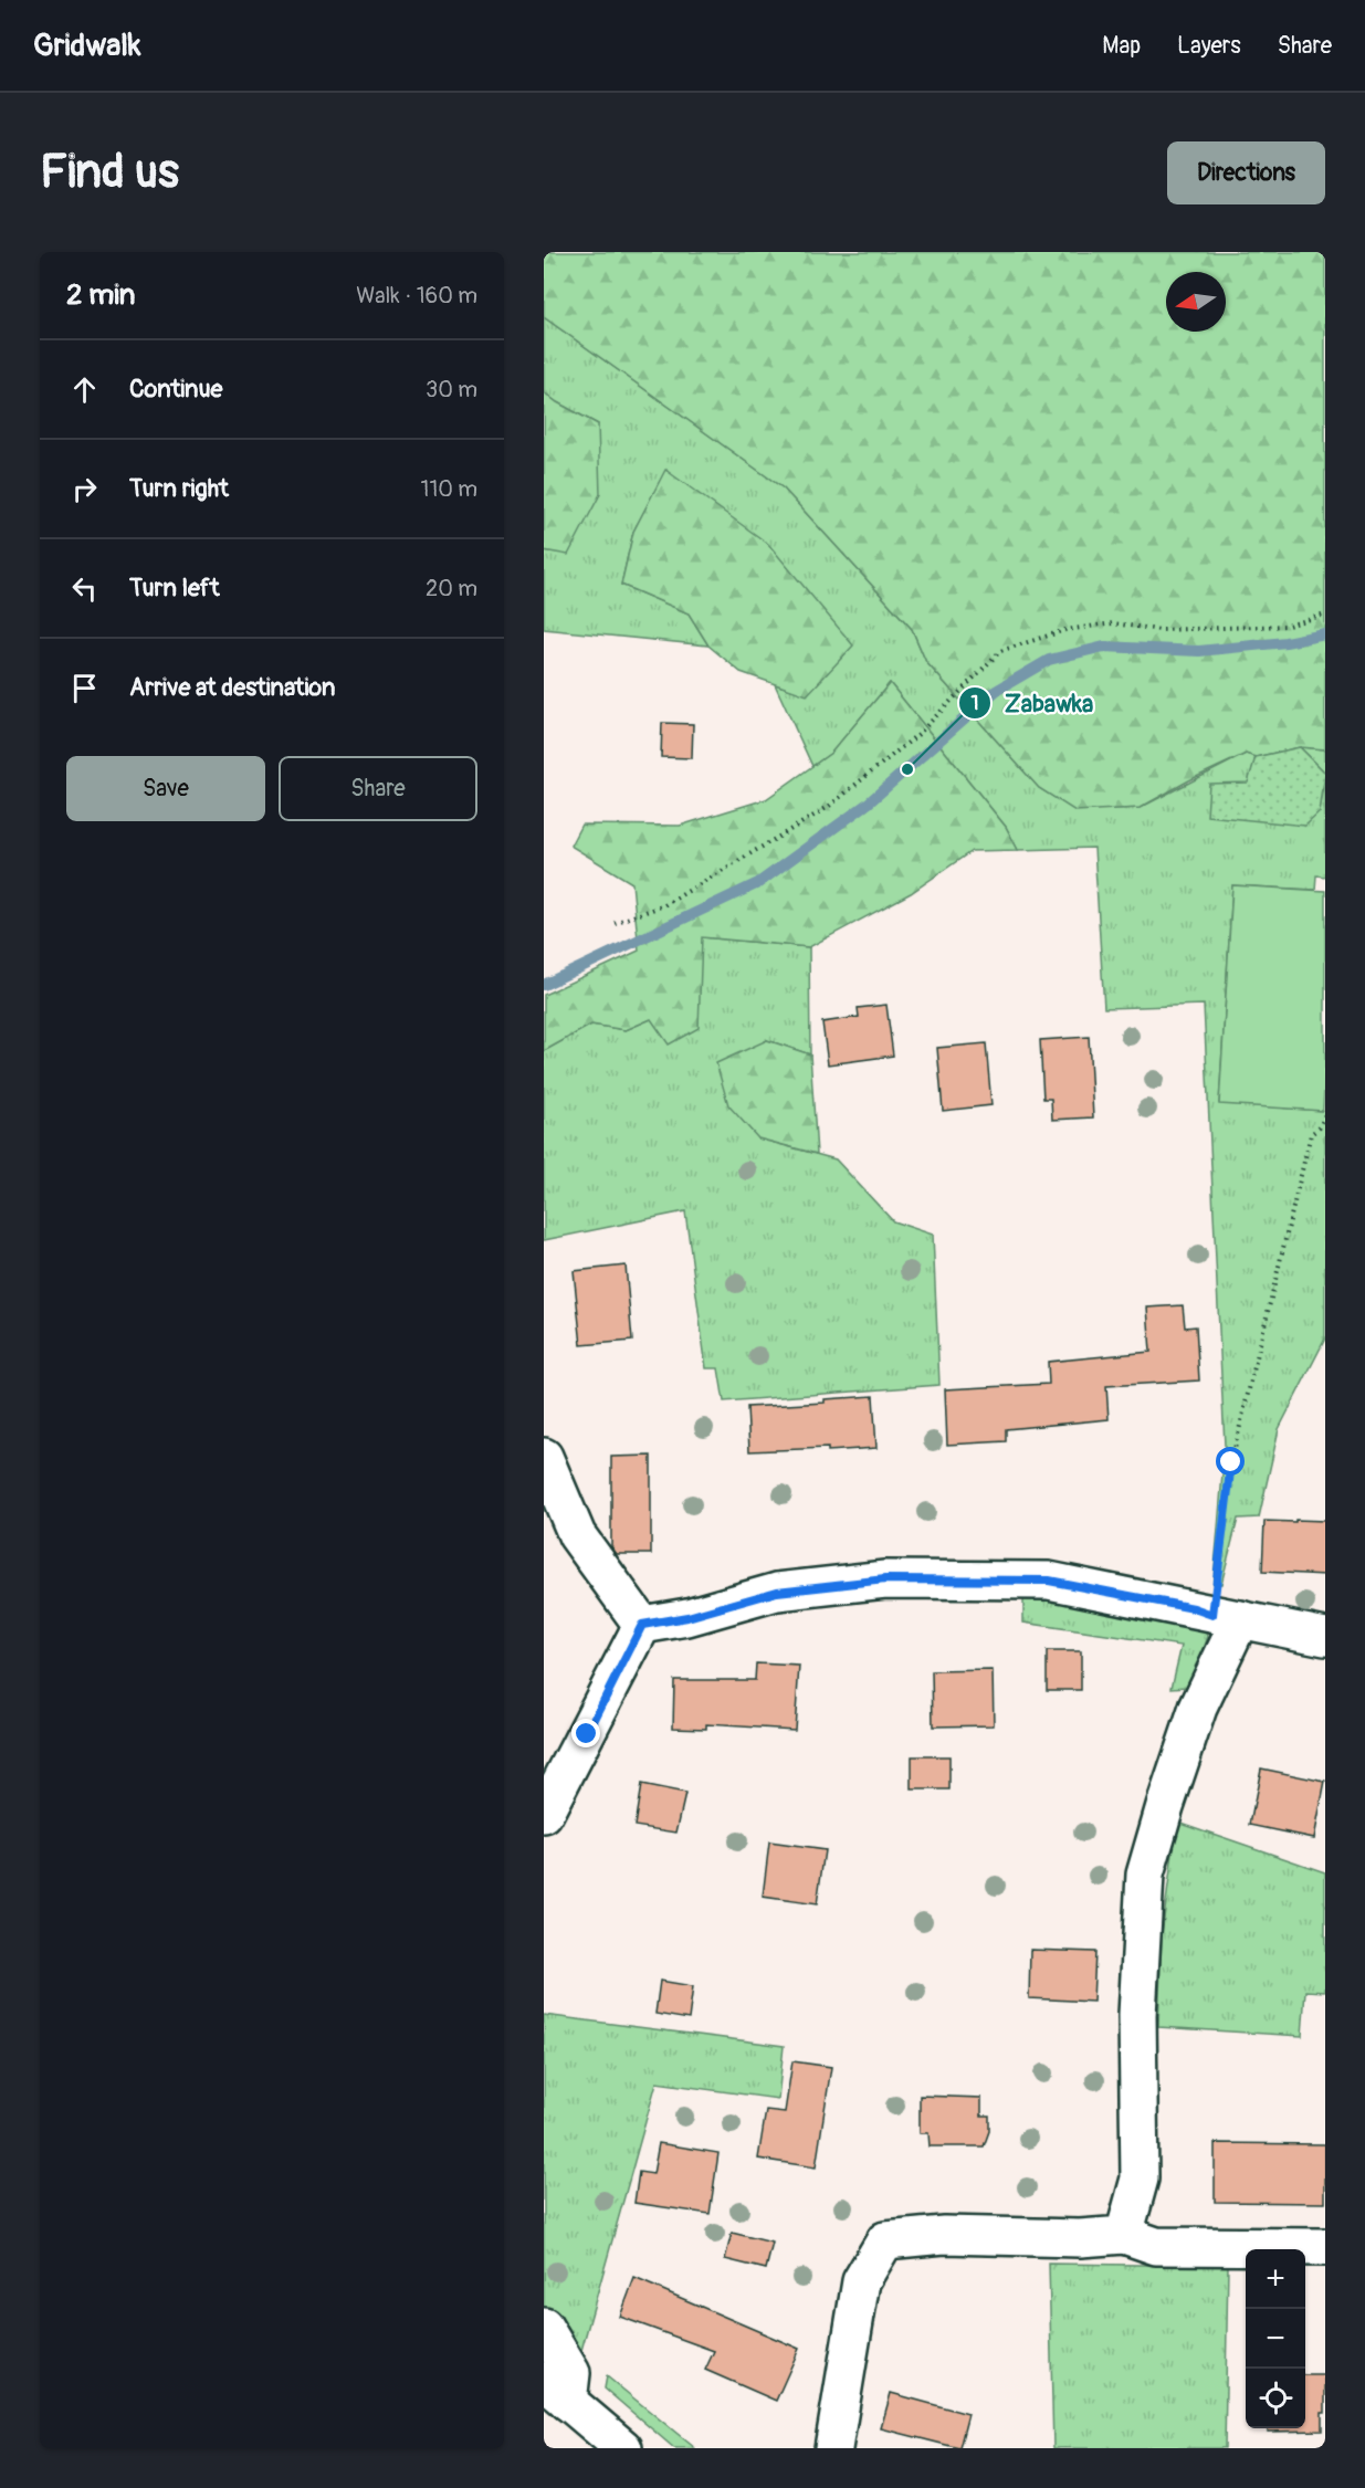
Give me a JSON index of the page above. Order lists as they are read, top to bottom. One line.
{"places":["Zabawka"],"north":"left","page":{"header":"Gridwalk","nav":["Map","Layers","Share"],"buttons":["Directions",["Save","Share"]],"title":"Find us","heading":["2 min","Walk · 160 m"],"list":[["Continue","30 m"],["Turn right","110 m"],["Turn left","20 m"],"Arrive at destination"],"map_buttons":["+","−"]}}
